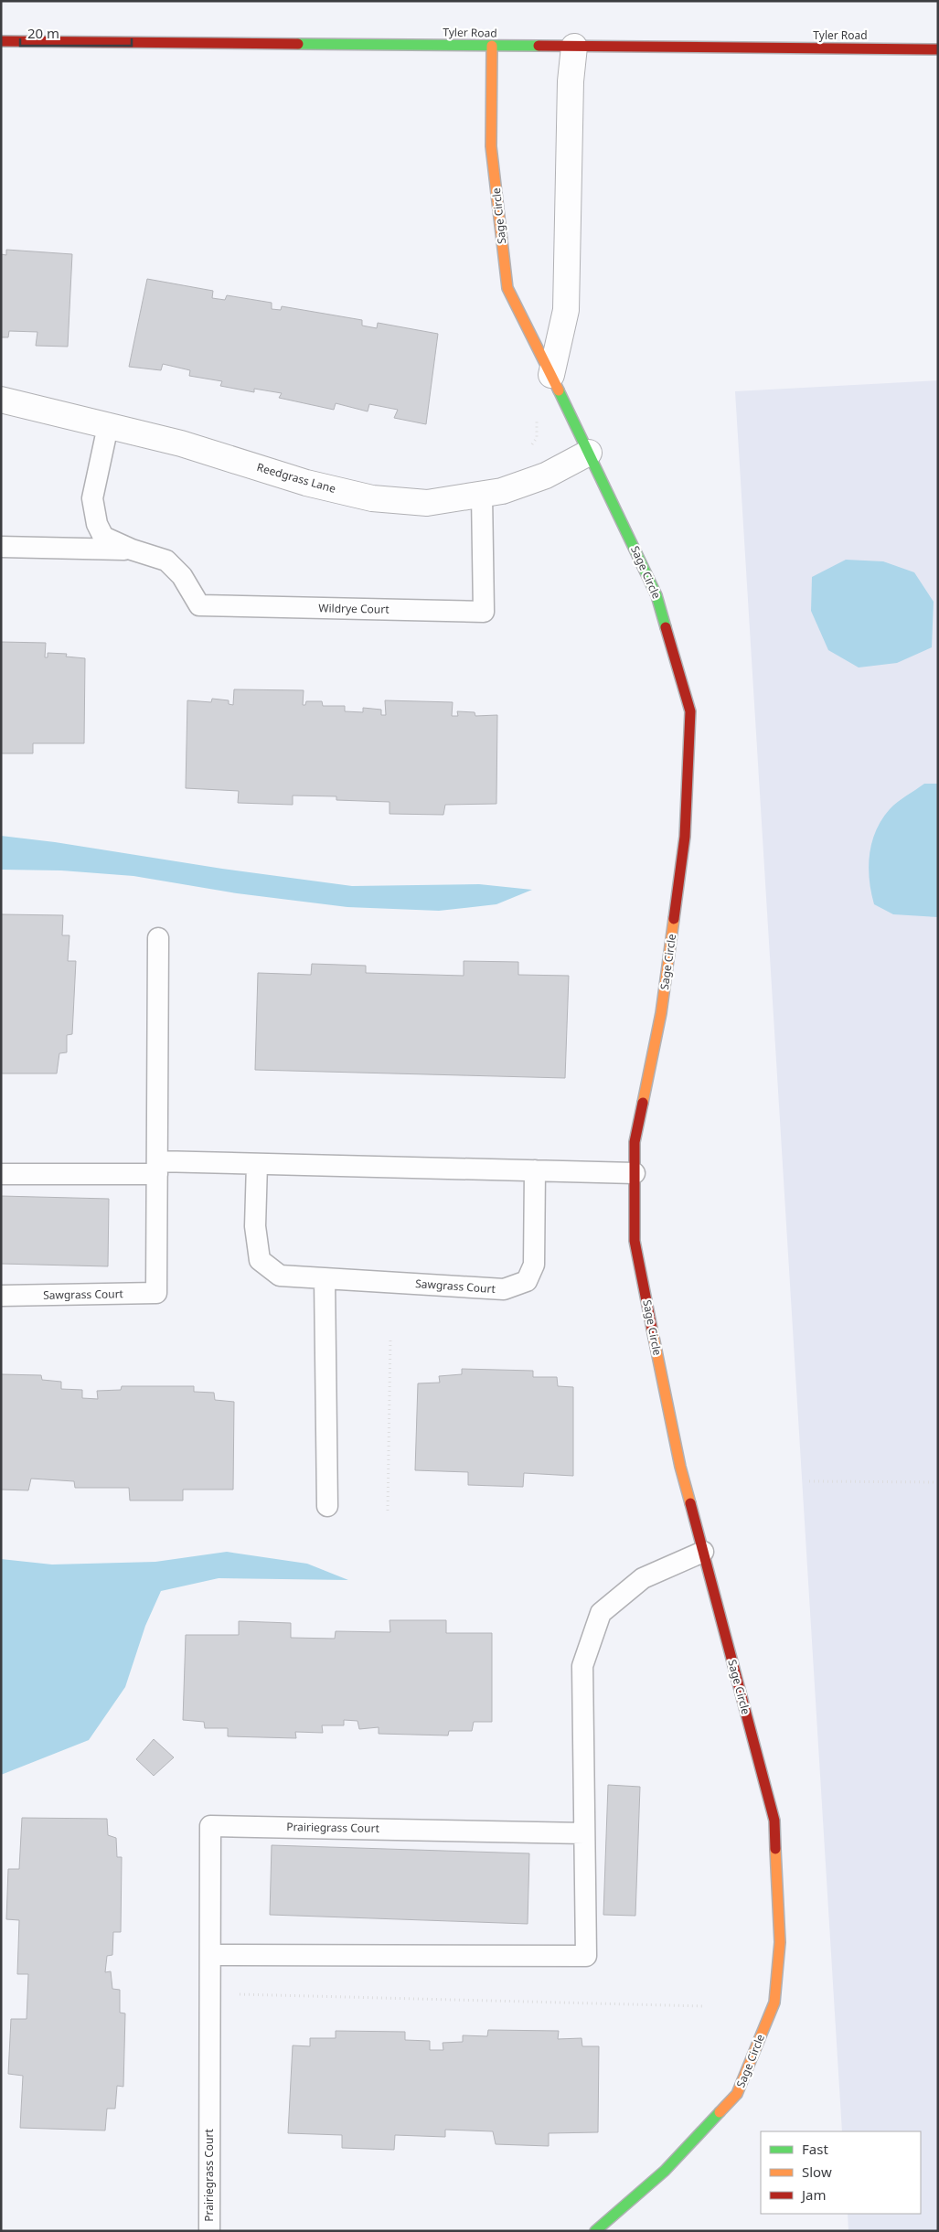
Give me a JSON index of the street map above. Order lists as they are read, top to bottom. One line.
{"streets":{"street":["Tyler Road","Sage Circle","Reedgrass Lane"],"lane":["Wildrye Court","Sawgrass Court","Prairiegrass Court"]},"crossings":[["Tyler Road","Sage Circle"],["Sage Circle","Reedgrass Lane"],["Reedgrass Lane","Wildrye Court"]],"legend":["Fast","Slow","Jam"],"scale_bar":"20 m"}
